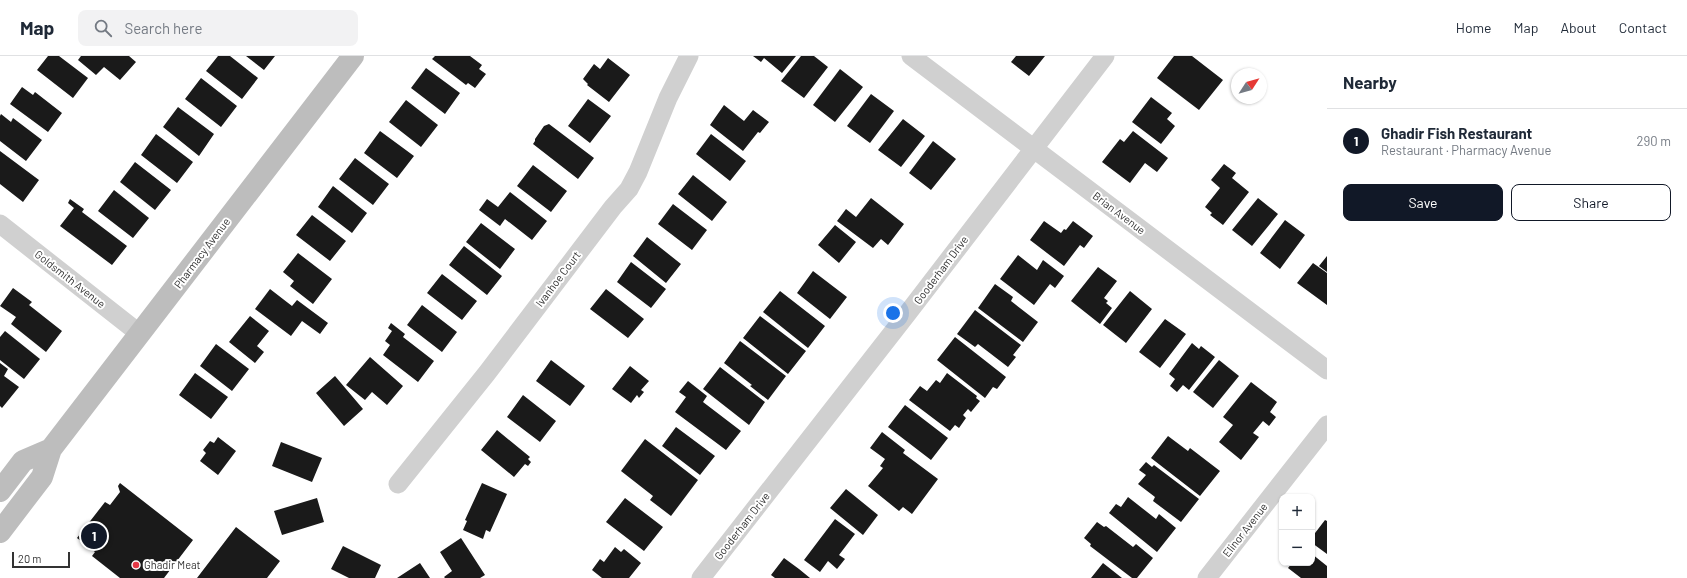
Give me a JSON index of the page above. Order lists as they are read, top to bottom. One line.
{"streets":{"street":["Brian Avenue","Pharmacy Avenue","Gooderham Drive","Goldsmith Avenue","Ivanhoe Court","Elinor Avenue"]},"crossings":[["Brian Avenue","Gooderham Drive"],["Pharmacy Avenue","Goldsmith Avenue"]],"places":["Ghadir Meat"],"scale_bar":"20 m","north":"top right","page":{"header":"Map","search":"Search here","nav":["Home","Map","About","Contact"],"heading":"Nearby","list":[{"mark":"1","name":"Ghadir Fish Restaurant","note":"Restaurant · Pharmacy Avenue","value":"290 m"}],"buttons":["Save","Share"],"map_buttons":["+","−"],"pins":"1","scale":"20 m"}}
